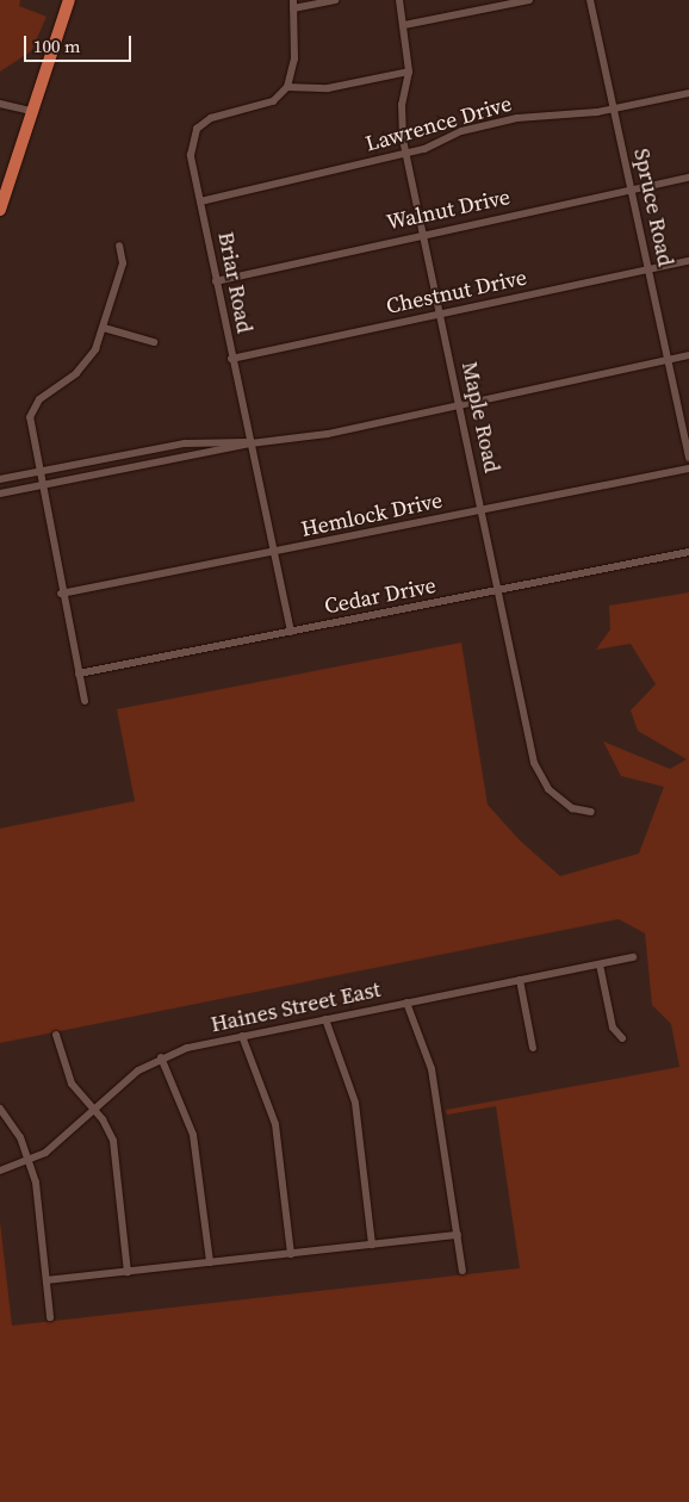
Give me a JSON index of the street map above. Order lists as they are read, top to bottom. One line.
{"streets":{"street":["Lawrence Drive","Spruce Road","Walnut Drive","Briar Road","Chestnut Drive","Maple Road","Hemlock Drive","Cedar Drive","Haines Street East"]},"crossings":[["Lawrence Drive","Spruce Road"],["Lawrence Drive","Briar Road"],["Lawrence Drive","Maple Road"],["Spruce Road","Walnut Drive"],["Spruce Road","Chestnut Drive"],["Walnut Drive","Briar Road"],["Walnut Drive","Maple Road"],["Briar Road","Chestnut Drive"],["Briar Road","Hemlock Drive"],["Briar Road","Cedar Drive"],["Chestnut Drive","Maple Road"],["Maple Road","Hemlock Drive"],["Maple Road","Cedar Drive"]],"scale_bar":"100 m"}
